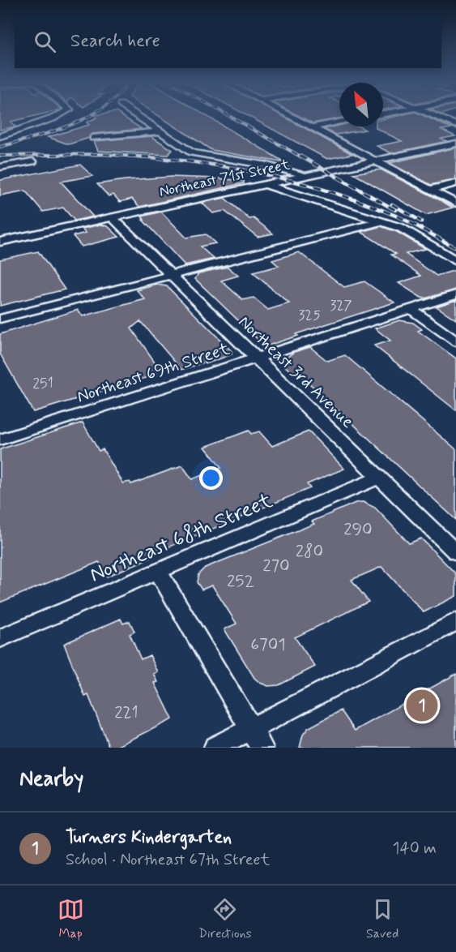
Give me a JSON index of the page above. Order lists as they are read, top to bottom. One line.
{"streets":{"street":["Northeast 71st Street","Northeast 3rd Avenue","Northeast 69th Street","Northeast 68th Street"]},"crossings":[["Northeast 71st Street","Northeast 3rd Avenue"],["Northeast 3rd Avenue","Northeast 69th Street"],["Northeast 3rd Avenue","Northeast 68th Street"]],"house_numbers":["327","325","251","290","280","270","252","6701","221"],"north":"top left","page":{"search":"Search here","pins":"1","heading":"Nearby","list":[{"mark":"1","name":"Turners Kindergarten","note":"School · Northeast 67th Street","value":"140 m"}],"nav":["Map","Directions","Saved"]}}
